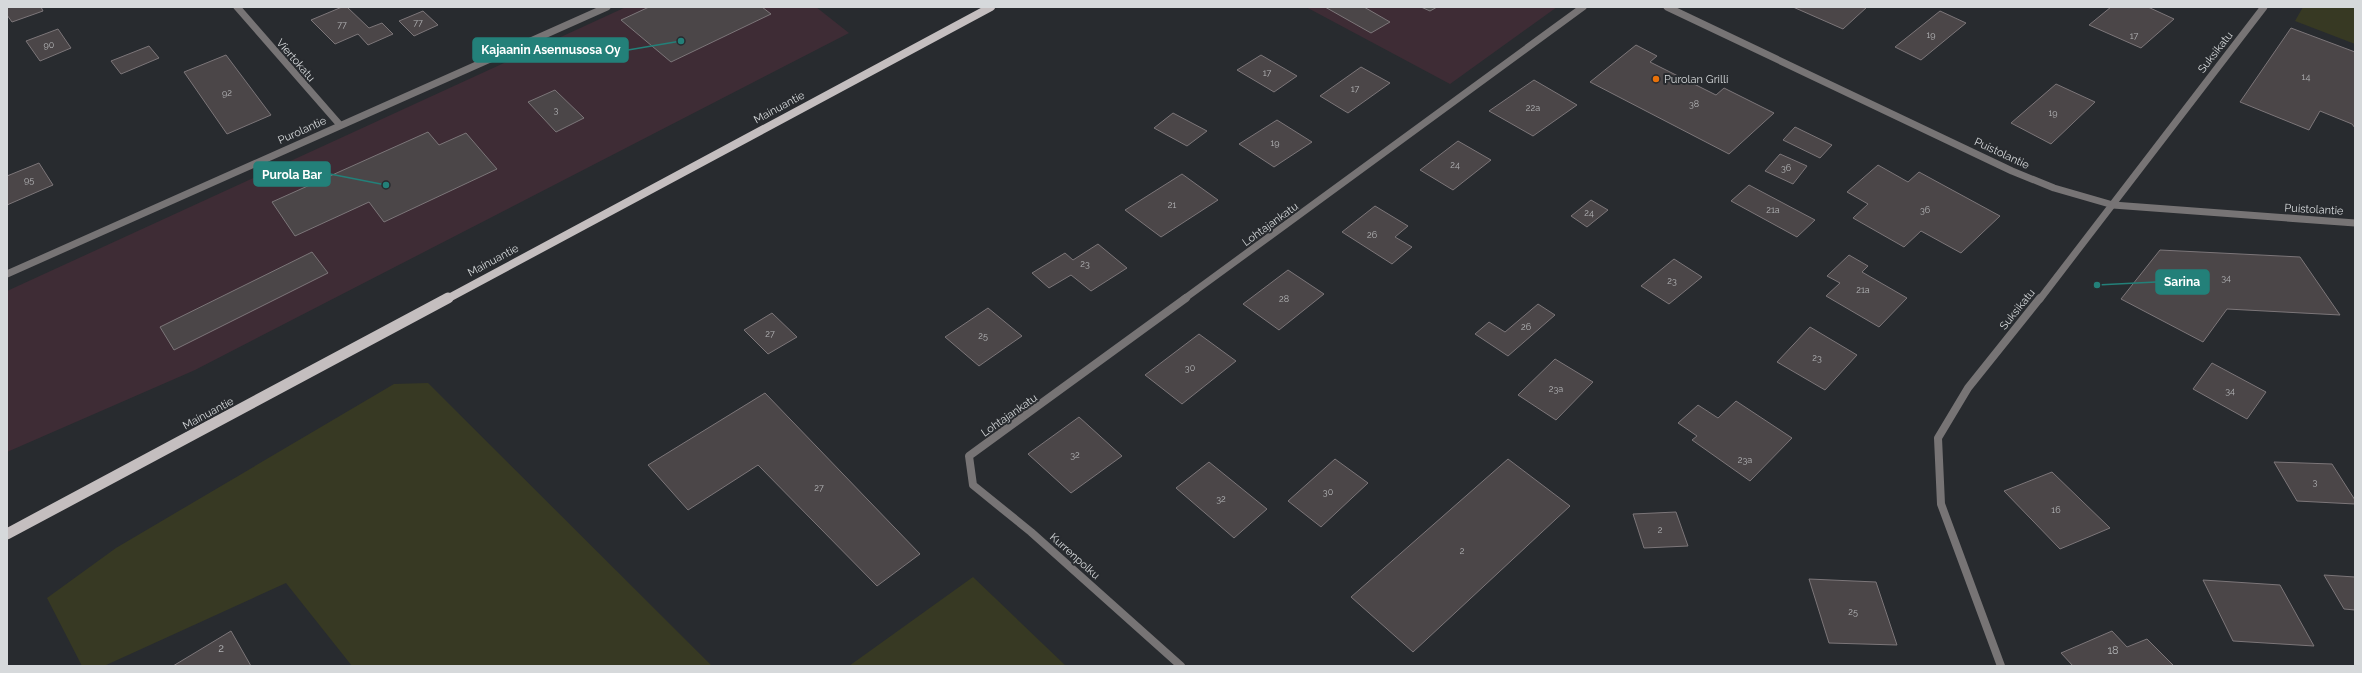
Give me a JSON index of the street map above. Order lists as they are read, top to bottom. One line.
{"streets":{"main road":["Mainuantie"],"street":["Suksikatu","Viertokatu","Purolantie","Puistolantie","Lohtajankatu","Kurrenpolku"]},"crossings":[["Suksikatu","Puistolantie"],["Viertokatu","Purolantie"],["Lohtajankatu","Kurrenpolku"]],"places":["Kajaanin Asennusosa Oy","Purolan Grilli","Purola Bar","Sarina"],"house_numbers":["77","77","19","17","90","17","14","17","92","38","22a","3","19","19","24","36","95","21","21a","36","24","26","23","34","23","21a","28","26","27","25","23","30","23a","34","32","23a","3","27","30","32","16","2","2","25","2","18"]}
